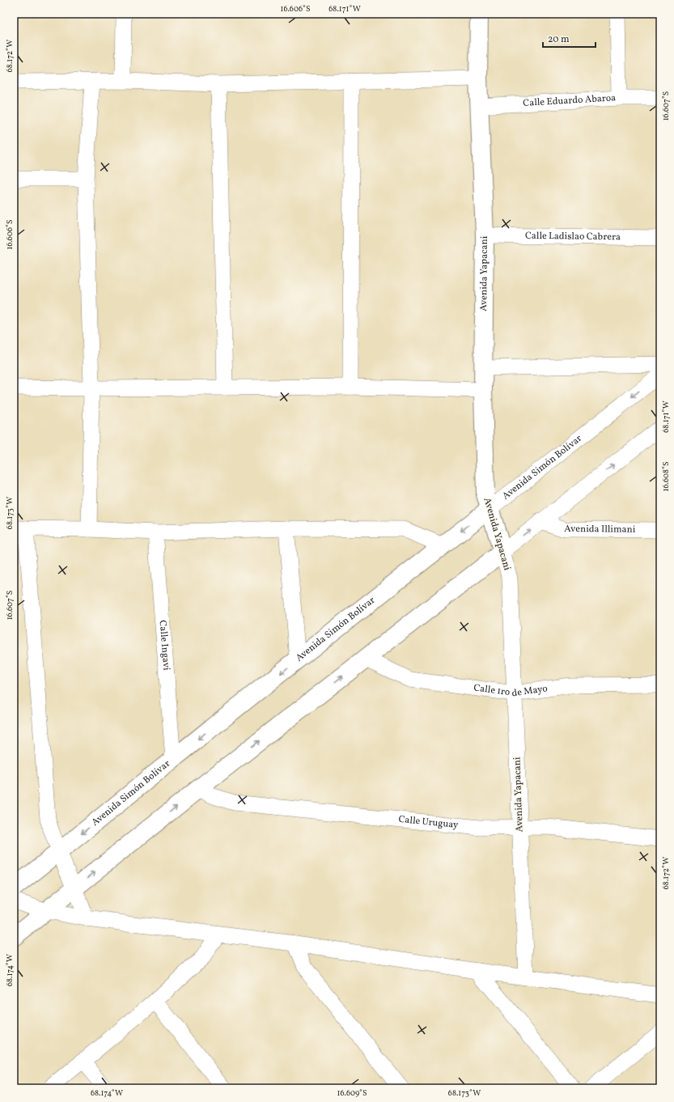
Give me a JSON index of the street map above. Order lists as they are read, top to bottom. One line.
{"streets":{"street":["Calle Eduardo Abaroa","Calle Ladislao Cabrera","Avenida Yapacani","Avenida Simón Bolívar","Avenida Illimani","Calle Ingavi","Calle 1ro de Mayo","Calle Uruguay"]},"crossings":[["Calle Eduardo Abaroa","Avenida Yapacani"],["Calle Ladislao Cabrera","Avenida Yapacani"],["Avenida Yapacani","Avenida Simón Bolívar"],["Avenida Yapacani","Calle 1ro de Mayo"],["Avenida Yapacani","Calle Uruguay"],["Avenida Simón Bolívar","Calle Ingavi"]],"scale_bar":"20 m","coordinates":["16.606°S","68.171°W","68.172°W","16.607°S","16.608°S","68.173°W","68.174°W","16.609°S"]}
